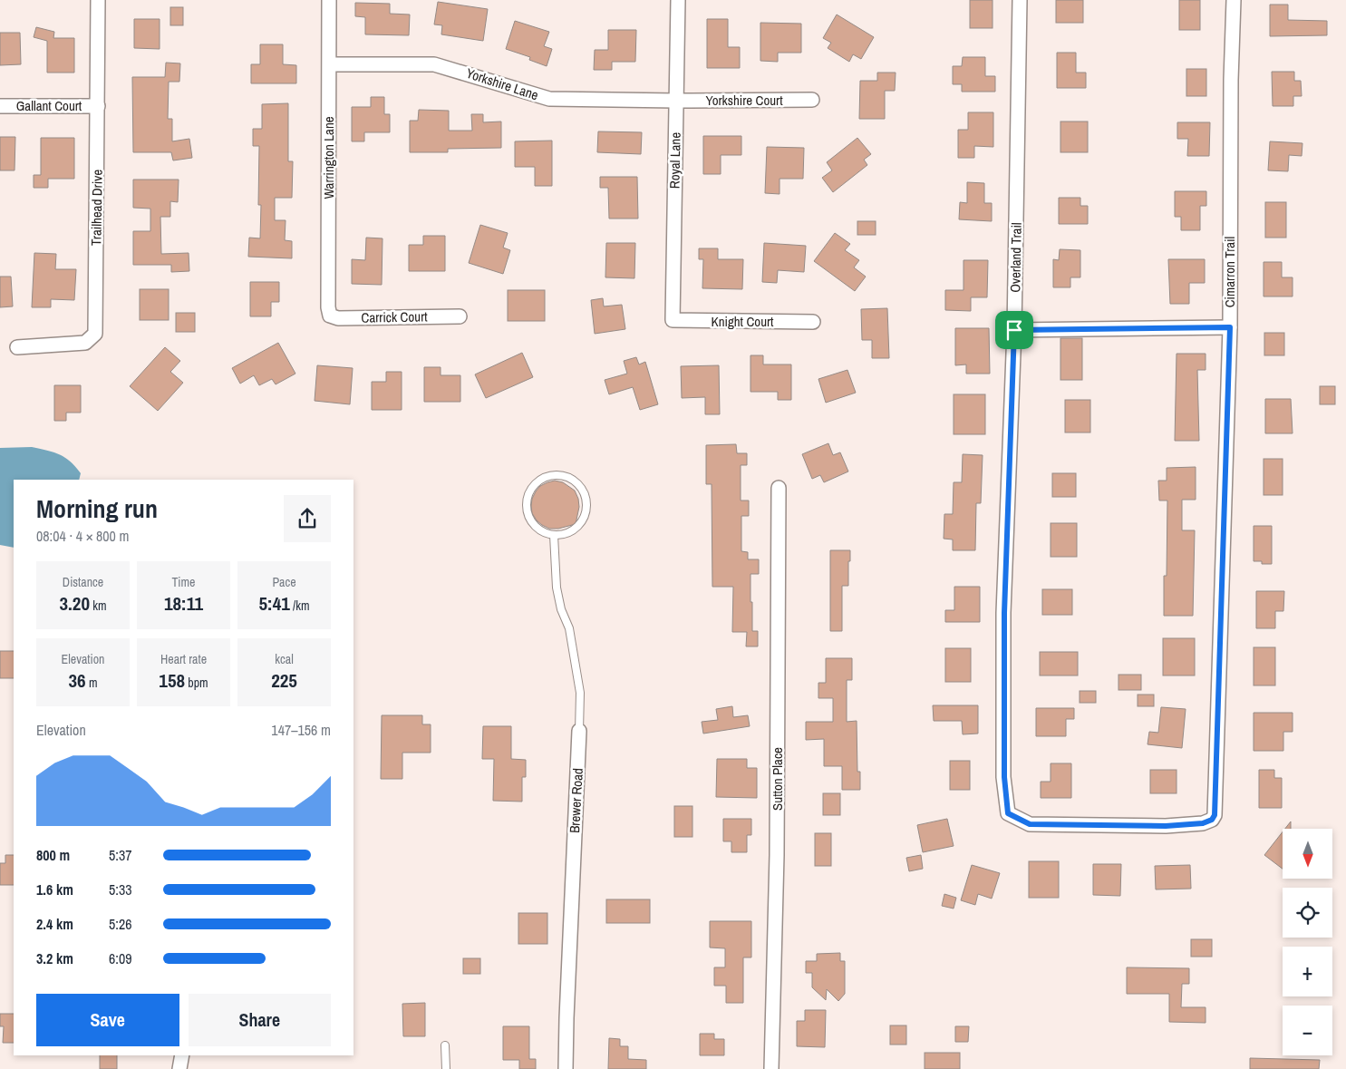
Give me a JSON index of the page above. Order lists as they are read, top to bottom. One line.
{"streets":{"street":["Yorkshire Lane","Yorkshire Court","Gallant Court","Warrington Lane","Royal Lane","Trailhead Drive","Overland Trail","Cimarron Trail","Carrick Court","Knight Court","Sutton Place","Brewer Road"]},"crossings":[["Yorkshire Lane","Yorkshire Court"],["Yorkshire Lane","Warrington Lane"],["Yorkshire Lane","Royal Lane"],["Yorkshire Court","Royal Lane"],["Gallant Court","Trailhead Drive"],["Warrington Lane","Carrick Court"],["Royal Lane","Knight Court"],["Overland Trail","Cimarron Trail"]],"north":"bottom","page":{"heading":["Morning run","08:04 · 4 × 800 m"],"stats":[["Distance","3.20 km"],["Time","18:11"],["Pace","5:41 /km"],["Elevation","36 m"],["Heart rate","158 bpm"],["kcal","225"]],"chart":["Elevation","147–156 m"],"map_buttons":["+","−"],"list":[{"name":"800 m","note":"5:37"},{"name":"1.6 km","note":"5:33"},{"name":"2.4 km","note":"5:26"},{"name":"3.2 km","note":"6:09"}],"buttons":["Save","Share"]}}
